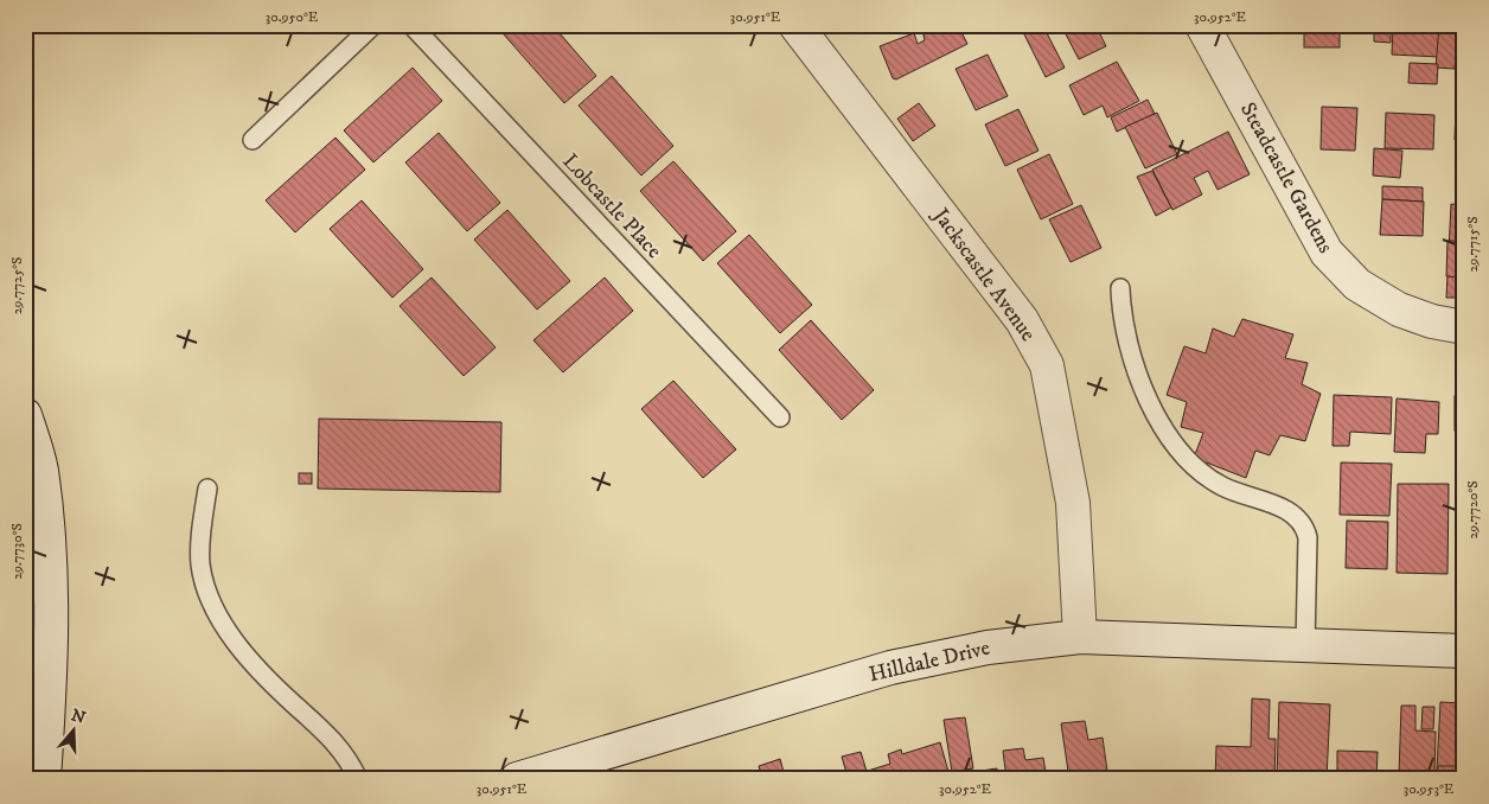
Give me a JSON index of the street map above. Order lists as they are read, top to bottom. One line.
{"streets":{"street":["Steadcastle Gardens","Jackscastle Avenue","Hilldale Drive"],"lane":["Lobcastle Place"]},"crossings":[["Jackscastle Avenue","Hilldale Drive"]],"north":"top","coordinates":["30.950°E","30.951°E","30.952°E","29.7715°S","29.7725°S","29.7720°S","29.7730°S","30.953°E"]}
